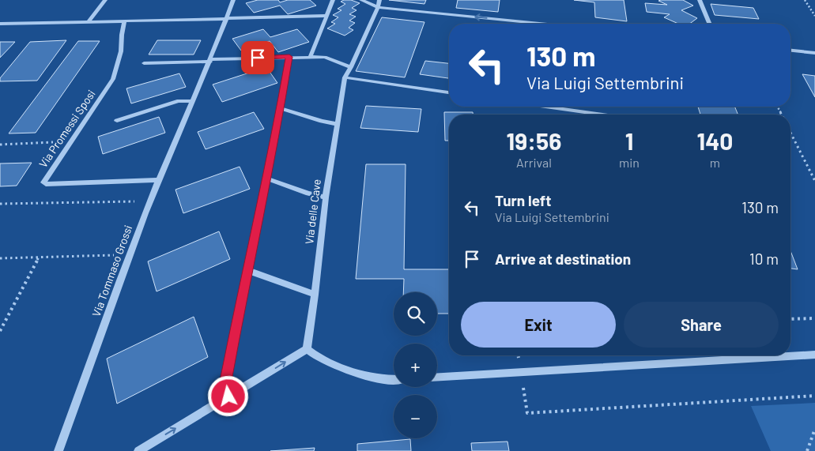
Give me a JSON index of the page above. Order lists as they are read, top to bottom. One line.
{"streets":{"street":["Via Promessi Sposi","Via delle Cave","Via Tommaso Grossi"]},"crossings":[["Via Promessi Sposi","Via Tommaso Grossi"]],"page":{"turn":["130 m","Via Luigi Settembrini"],"eta":["19:56","Arrival","1","min","140","m"],"list":[{"name":"Turn left","note":"Via Luigi Settembrini","value":"130 m"},{"name":"Arrive at destination","value":"10 m"}],"map_buttons":["+","−"],"buttons":["Exit","Share"]}}
